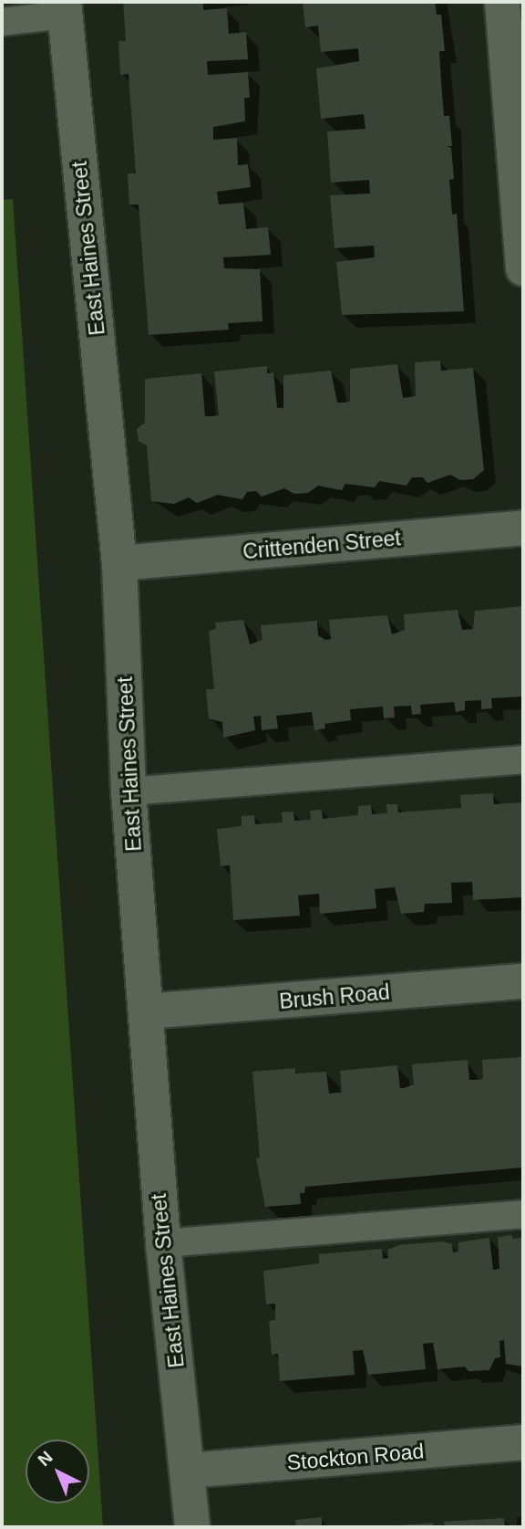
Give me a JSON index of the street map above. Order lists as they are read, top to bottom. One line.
{"streets":{"street":["East Haines Street","Crittenden Street","Brush Road","Stockton Road"]},"crossings":[["East Haines Street","Crittenden Street"],["East Haines Street","Brush Road"],["East Haines Street","Stockton Road"]],"north":"top left"}
